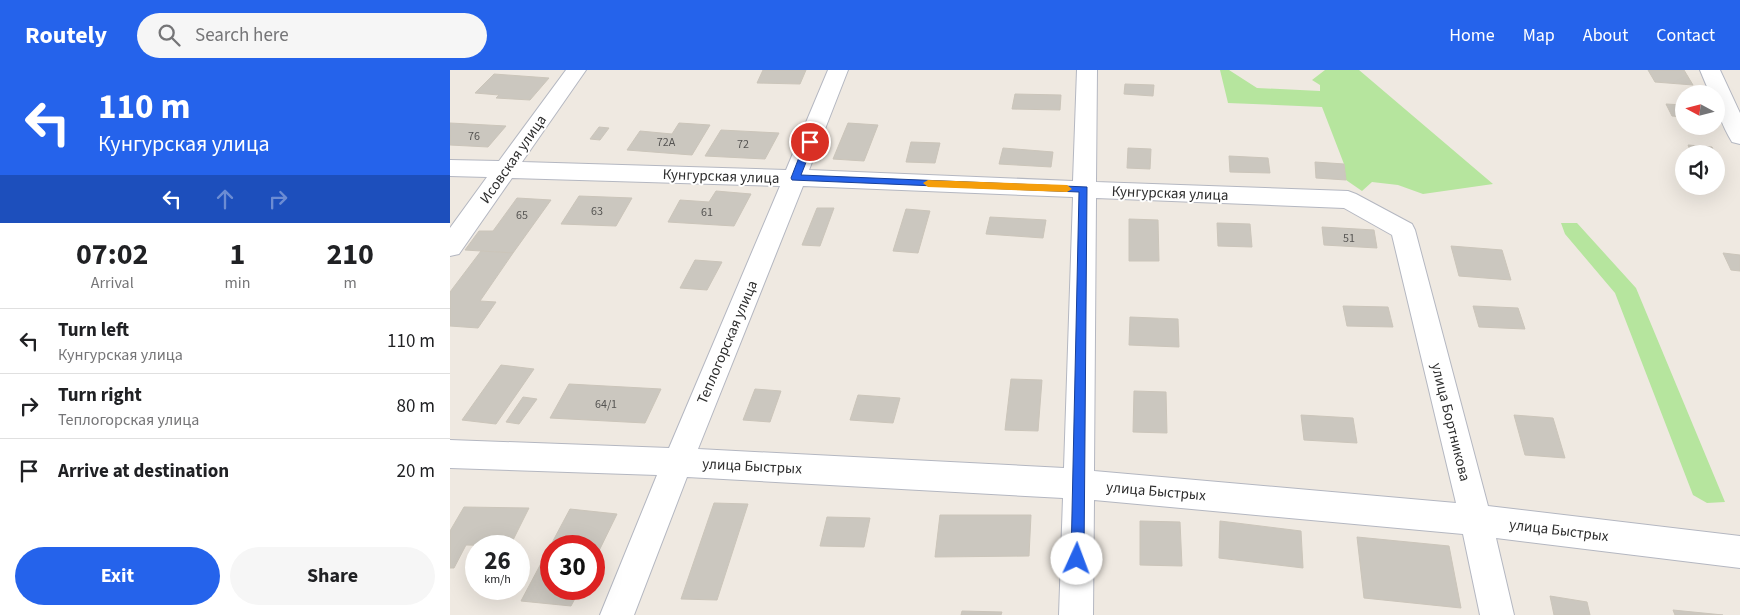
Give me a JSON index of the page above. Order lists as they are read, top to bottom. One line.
{"streets":{"street":["Исовская улица","Кунгурская улица","Теплогорская улица","улица Бортникова","улица Быстрых"]},"crossings":[["Исовская улица","Кунгурская улица"],["Кунгурская улица","Теплогорская улица"],["Кунгурская улица","улица Бортникова"],["Теплогорская улица","улица Быстрых"],["улица Бортникова","улица Быстрых"]],"house_numbers":["76","72А","72","63","61","65","51","64/1"],"north":"left","page":{"header":"Routely","search":"Search here","nav":["Home","Map","About","Contact"],"turn":["110 m","Кунгурская улица"],"eta":["07:02","Arrival","1","min","210","m"],"list":[{"name":"Turn left","note":"Кунгурская улица","value":"110 m"},{"name":"Turn right","note":"Теплогорская улица","value":"80 m"},{"name":"Arrive at destination","value":"20 m"}],"speed":"26 km/h","limit":"30","buttons":["Exit","Share"]}}
